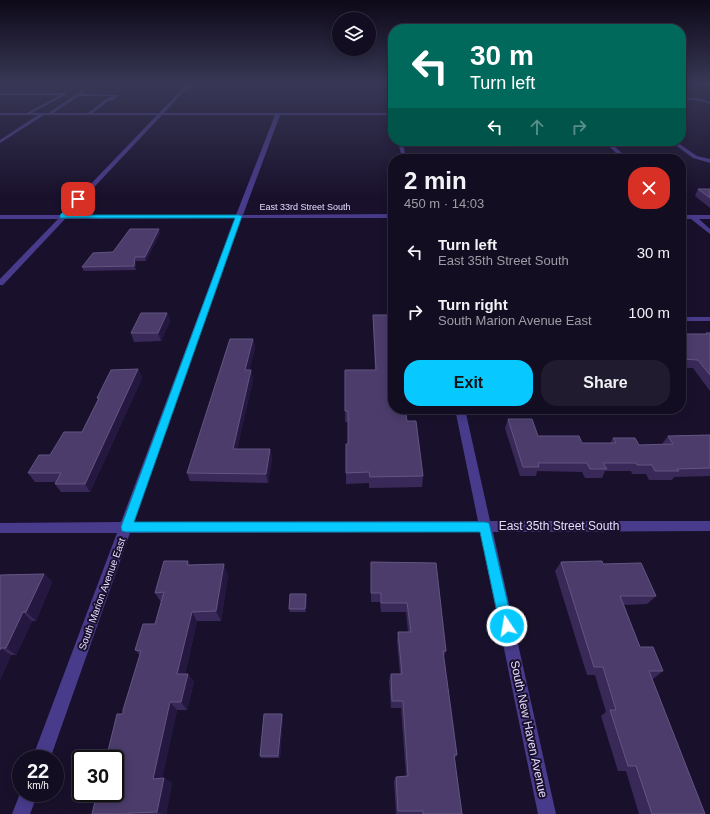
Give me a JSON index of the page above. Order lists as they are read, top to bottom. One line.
{"streets":{"street":["East 33rd Street South","East 35th Street South","South Marion Avenue East","South New Haven Avenue"]},"crossings":[["East 33rd Street South","South Marion Avenue East"],["East 35th Street South","South Marion Avenue East"],["East 35th Street South","South New Haven Avenue"]],"page":{"turn":["30 m","Turn left"],"heading":["2 min","450 m · 14:03"],"list":[{"name":"Turn left","note":"East 35th Street South","value":"30 m"},{"name":"Turn right","note":"South Marion Avenue East","value":"100 m"}],"buttons":["Exit","Share"],"speed":"22 km/h","limit":"30"}}
